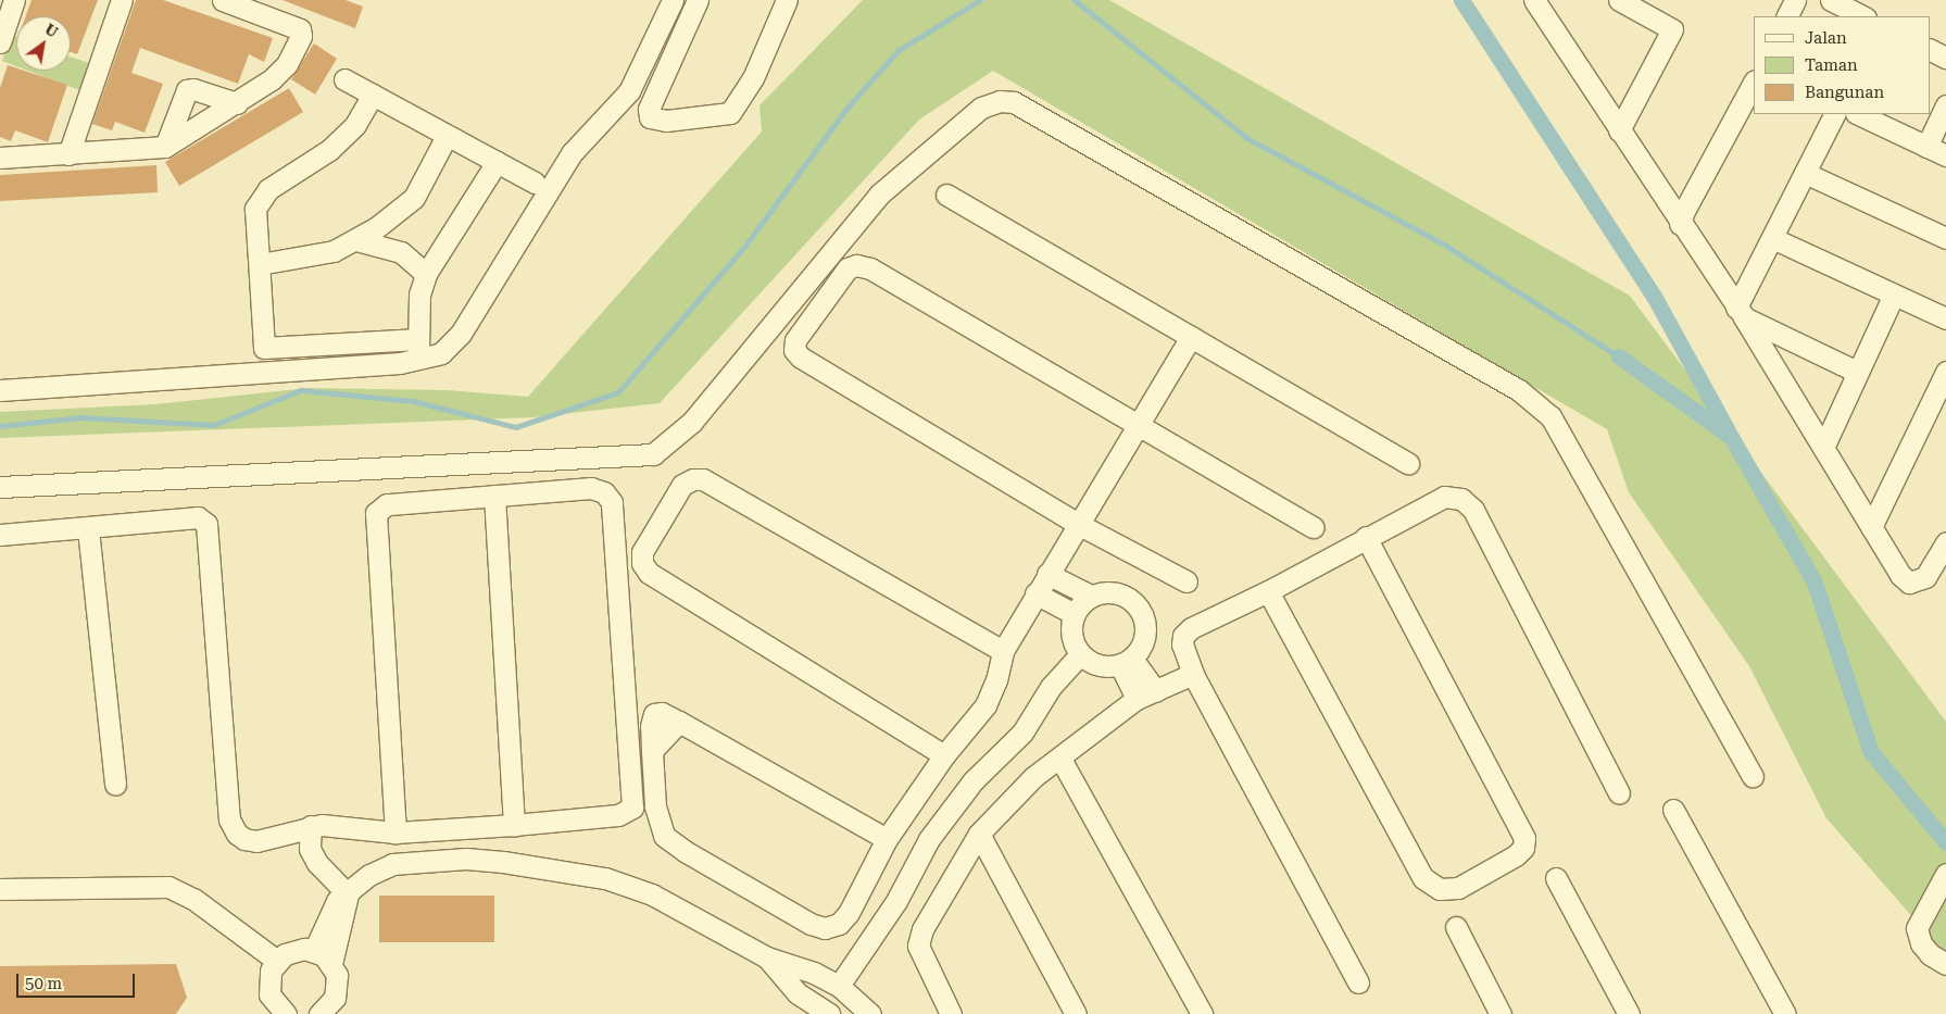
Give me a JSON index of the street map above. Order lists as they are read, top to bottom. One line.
{"legend":["Jalan","Taman","Bangunan"],"scale_bar":"50 m","north":"top right"}
